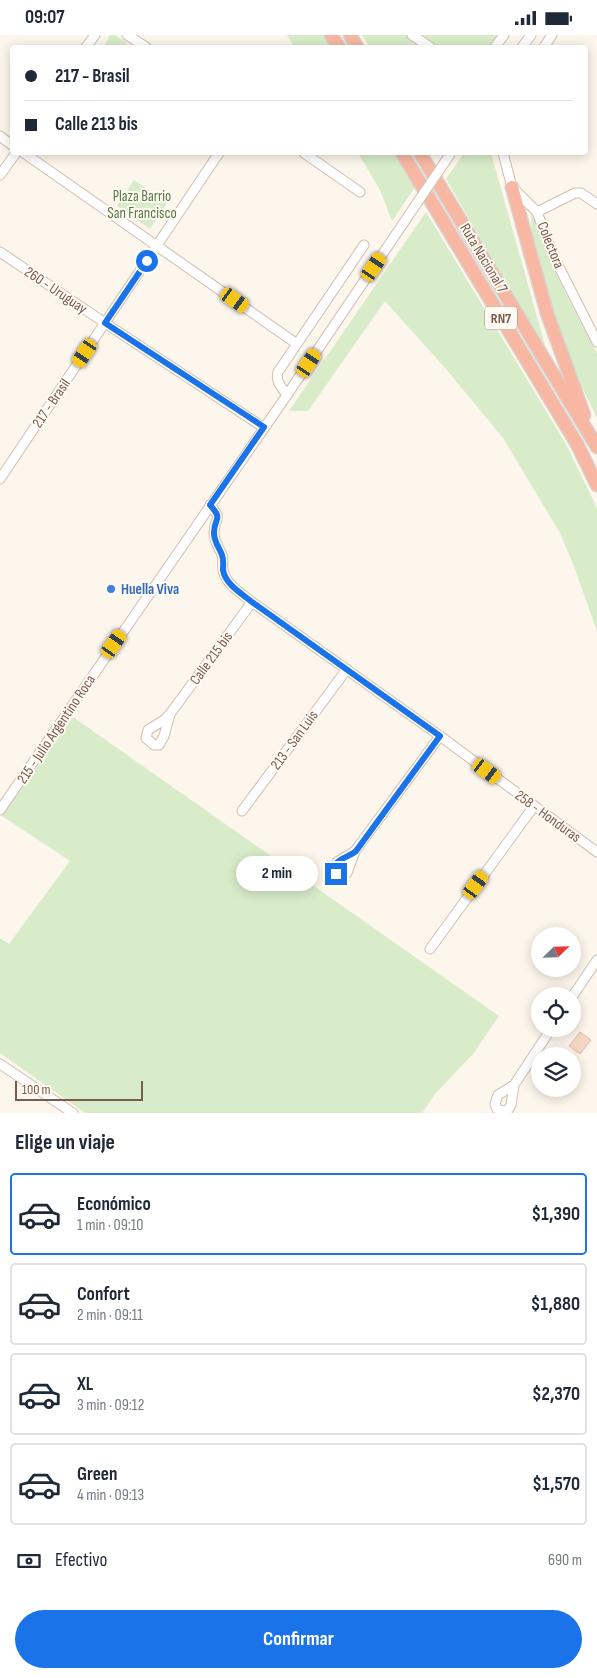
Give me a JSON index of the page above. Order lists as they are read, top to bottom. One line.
{"streets":{"highway":["Ruta Nacional 7","RN7"],"street":["Colectora","260 - Uruguay","217 - Brasil","Calle 215 bis","215 - Julio Argentino Roca","213 - San Luis","258 - Honduras"]},"crossings":[["260 - Uruguay","217 - Brasil"],["260 - Uruguay","215 - Julio Argentino Roca"],["Calle 215 bis","258 - Honduras"],["215 - Julio Argentino Roca","258 - Honduras"],["213 - San Luis","258 - Honduras"]],"parks":["Plaza Barrio San Francisco"],"places":["Huella Viva"],"scale_bar":"100 m","north":"top right","page":{"status":"09:07","banner":["217 - Brasil","Calle 213 bis"],"bubble":"2 min","scale":"100 m","heading":"Elige un viaje","list":[{"name":"Económico","note":"1 min · 09:10","value":"$1,390"},{"name":"Confort","note":"2 min · 09:11","value":"$1,880"},{"name":"XL","note":"3 min · 09:12","value":"$2,370"},{"name":"Green","note":"4 min · 09:13","value":"$1,570"}],"pay":["Efectivo","690 m"],"buttons":"Confirmar"}}
